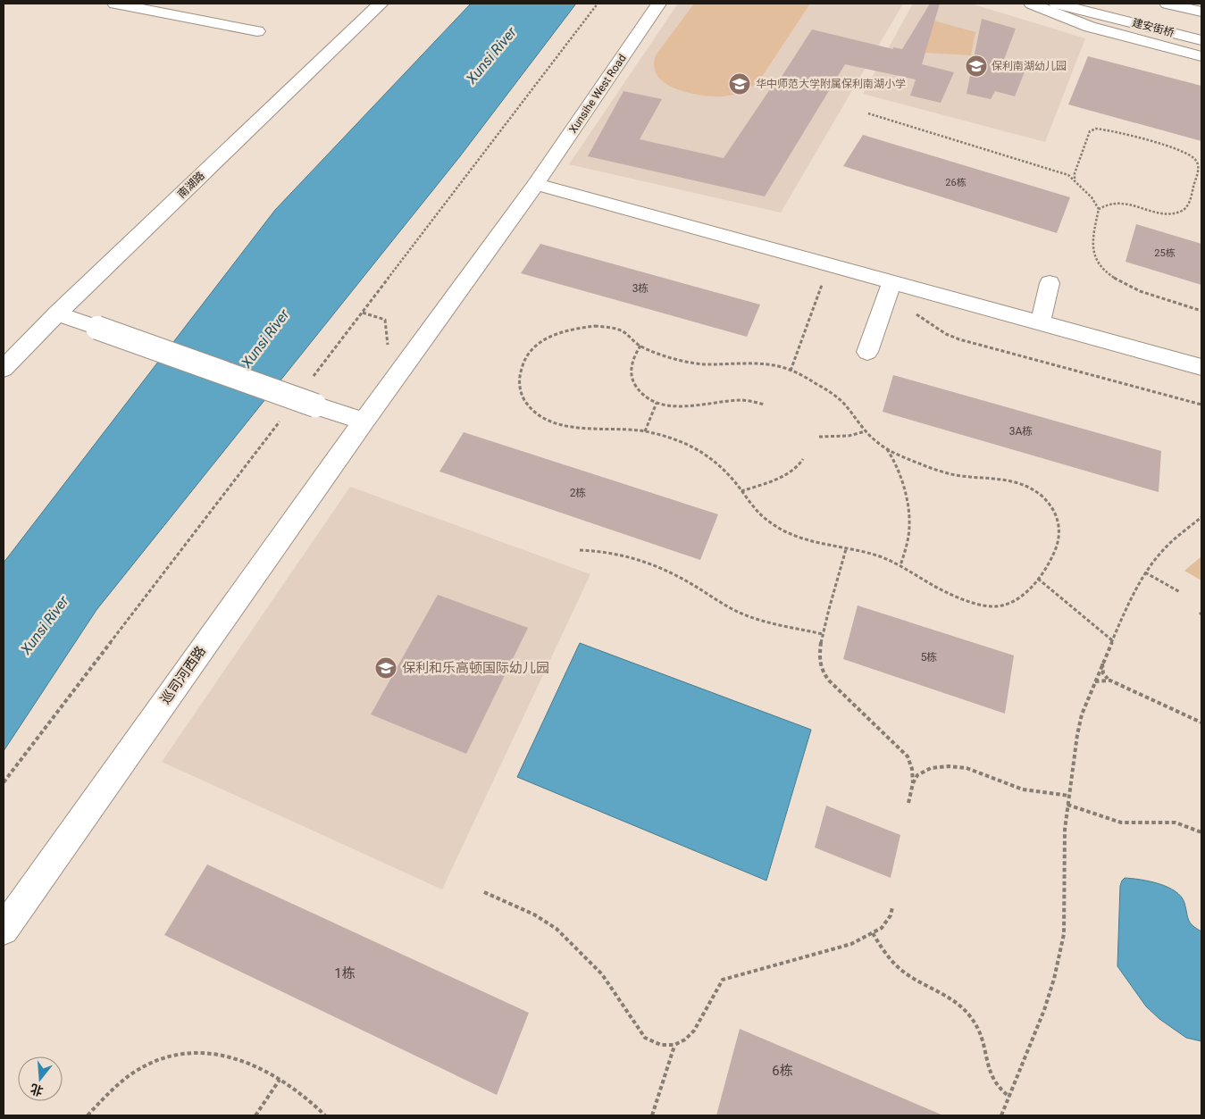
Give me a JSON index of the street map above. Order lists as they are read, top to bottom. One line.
{"streets":{"street":["建安街桥","Xunsihe West Road","南湖路","巡司河西路"]},"crossings":[["Xunsihe West Road","巡司河西路"]],"water":["Xunsi River"],"places":{"school or university":["保利南湖幼儿园","华中师范大学附属保利南湖小学","保利和乐高顿国际幼儿园"]},"house_numbers":["26栋","25栋","3栋","3A栋","2栋","5栋","1栋","6栋"],"north":"bottom"}
